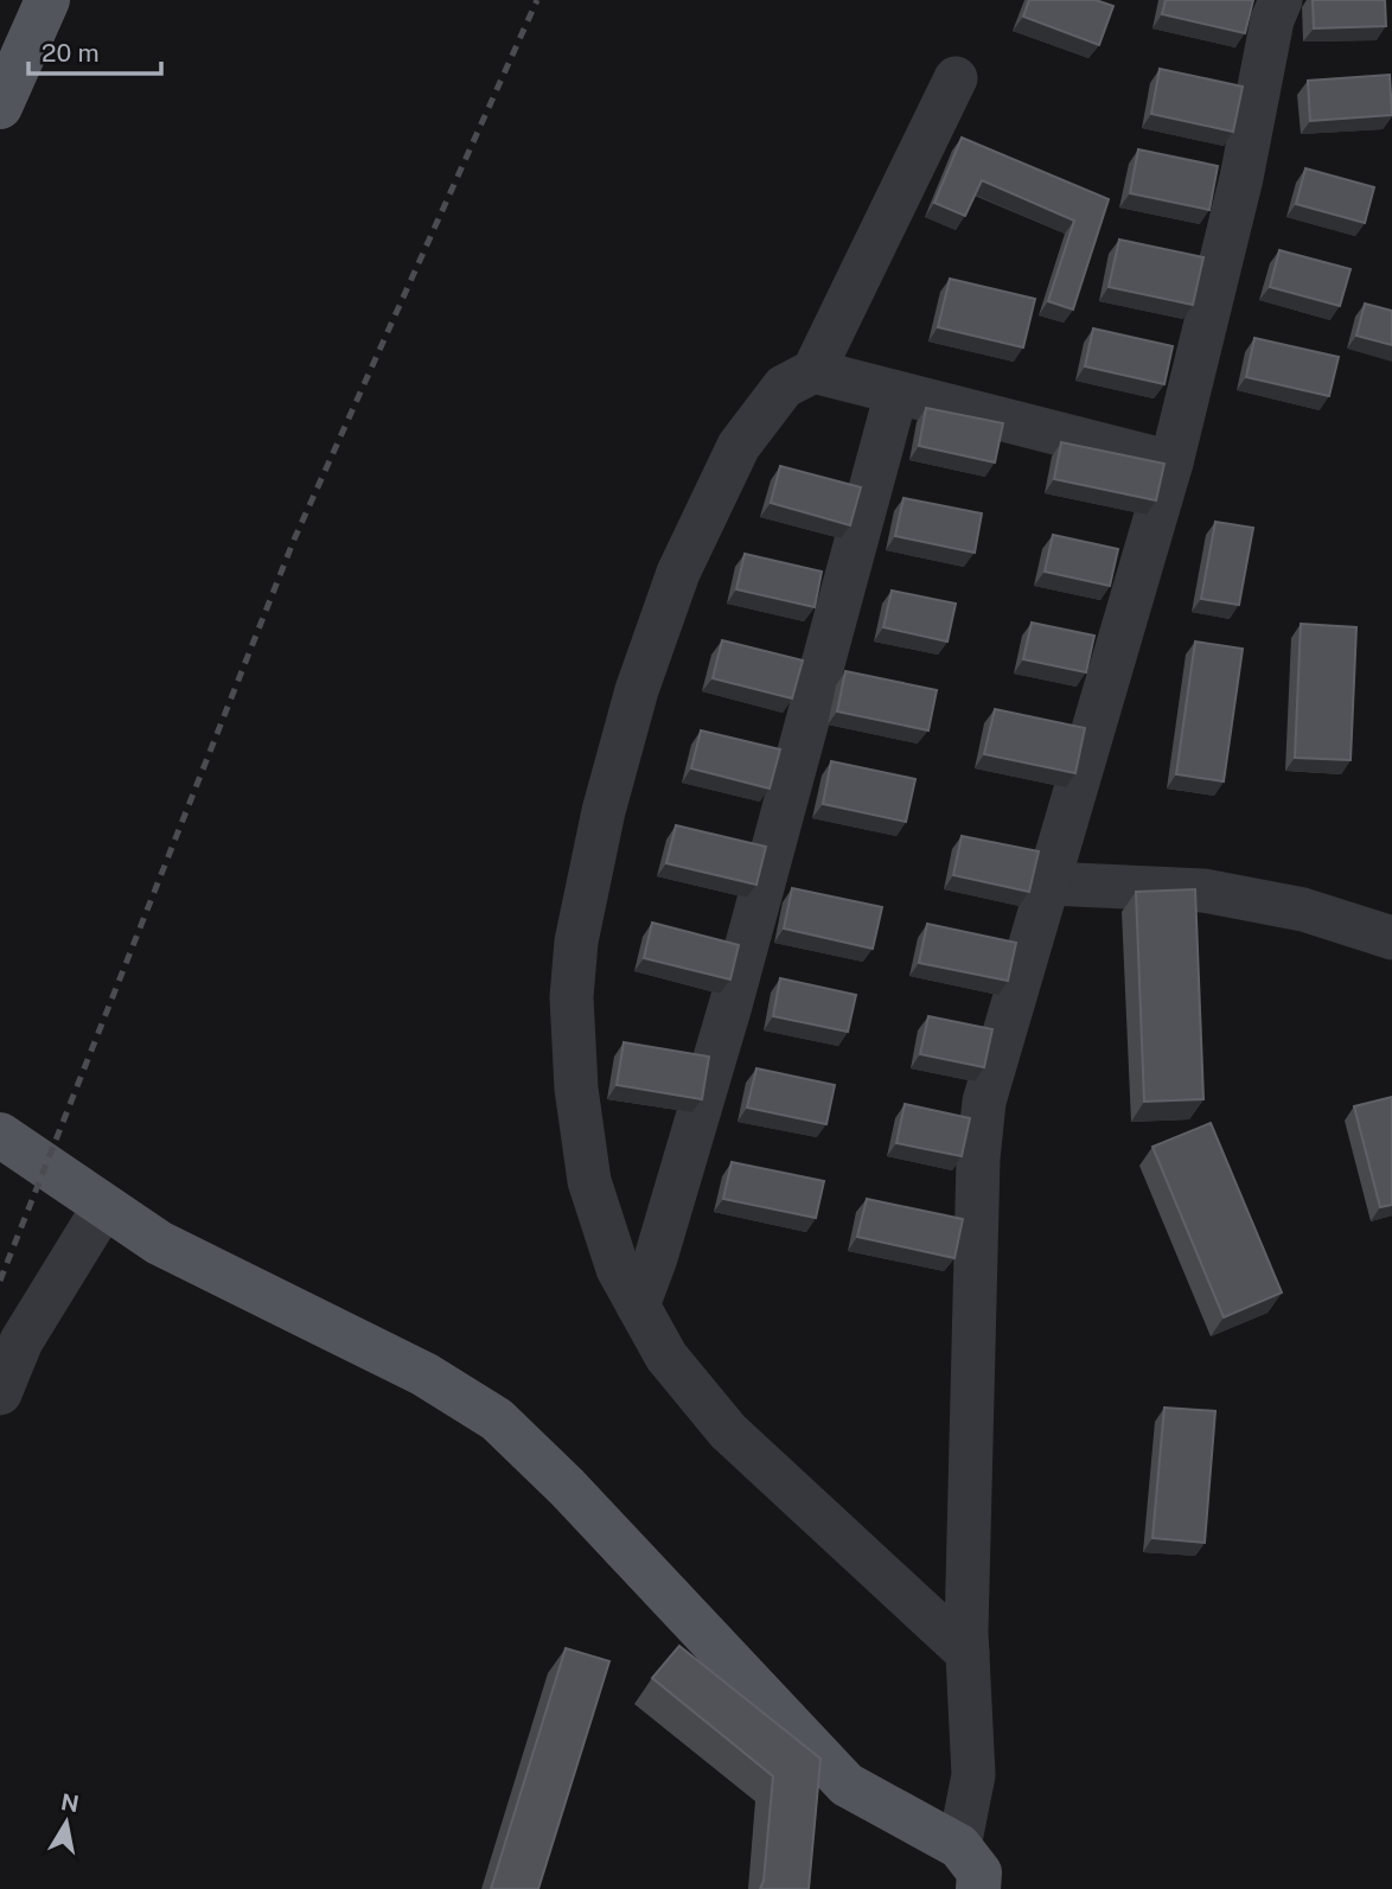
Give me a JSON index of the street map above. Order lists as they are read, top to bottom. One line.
{"scale_bar":"20 m","north":"top"}
